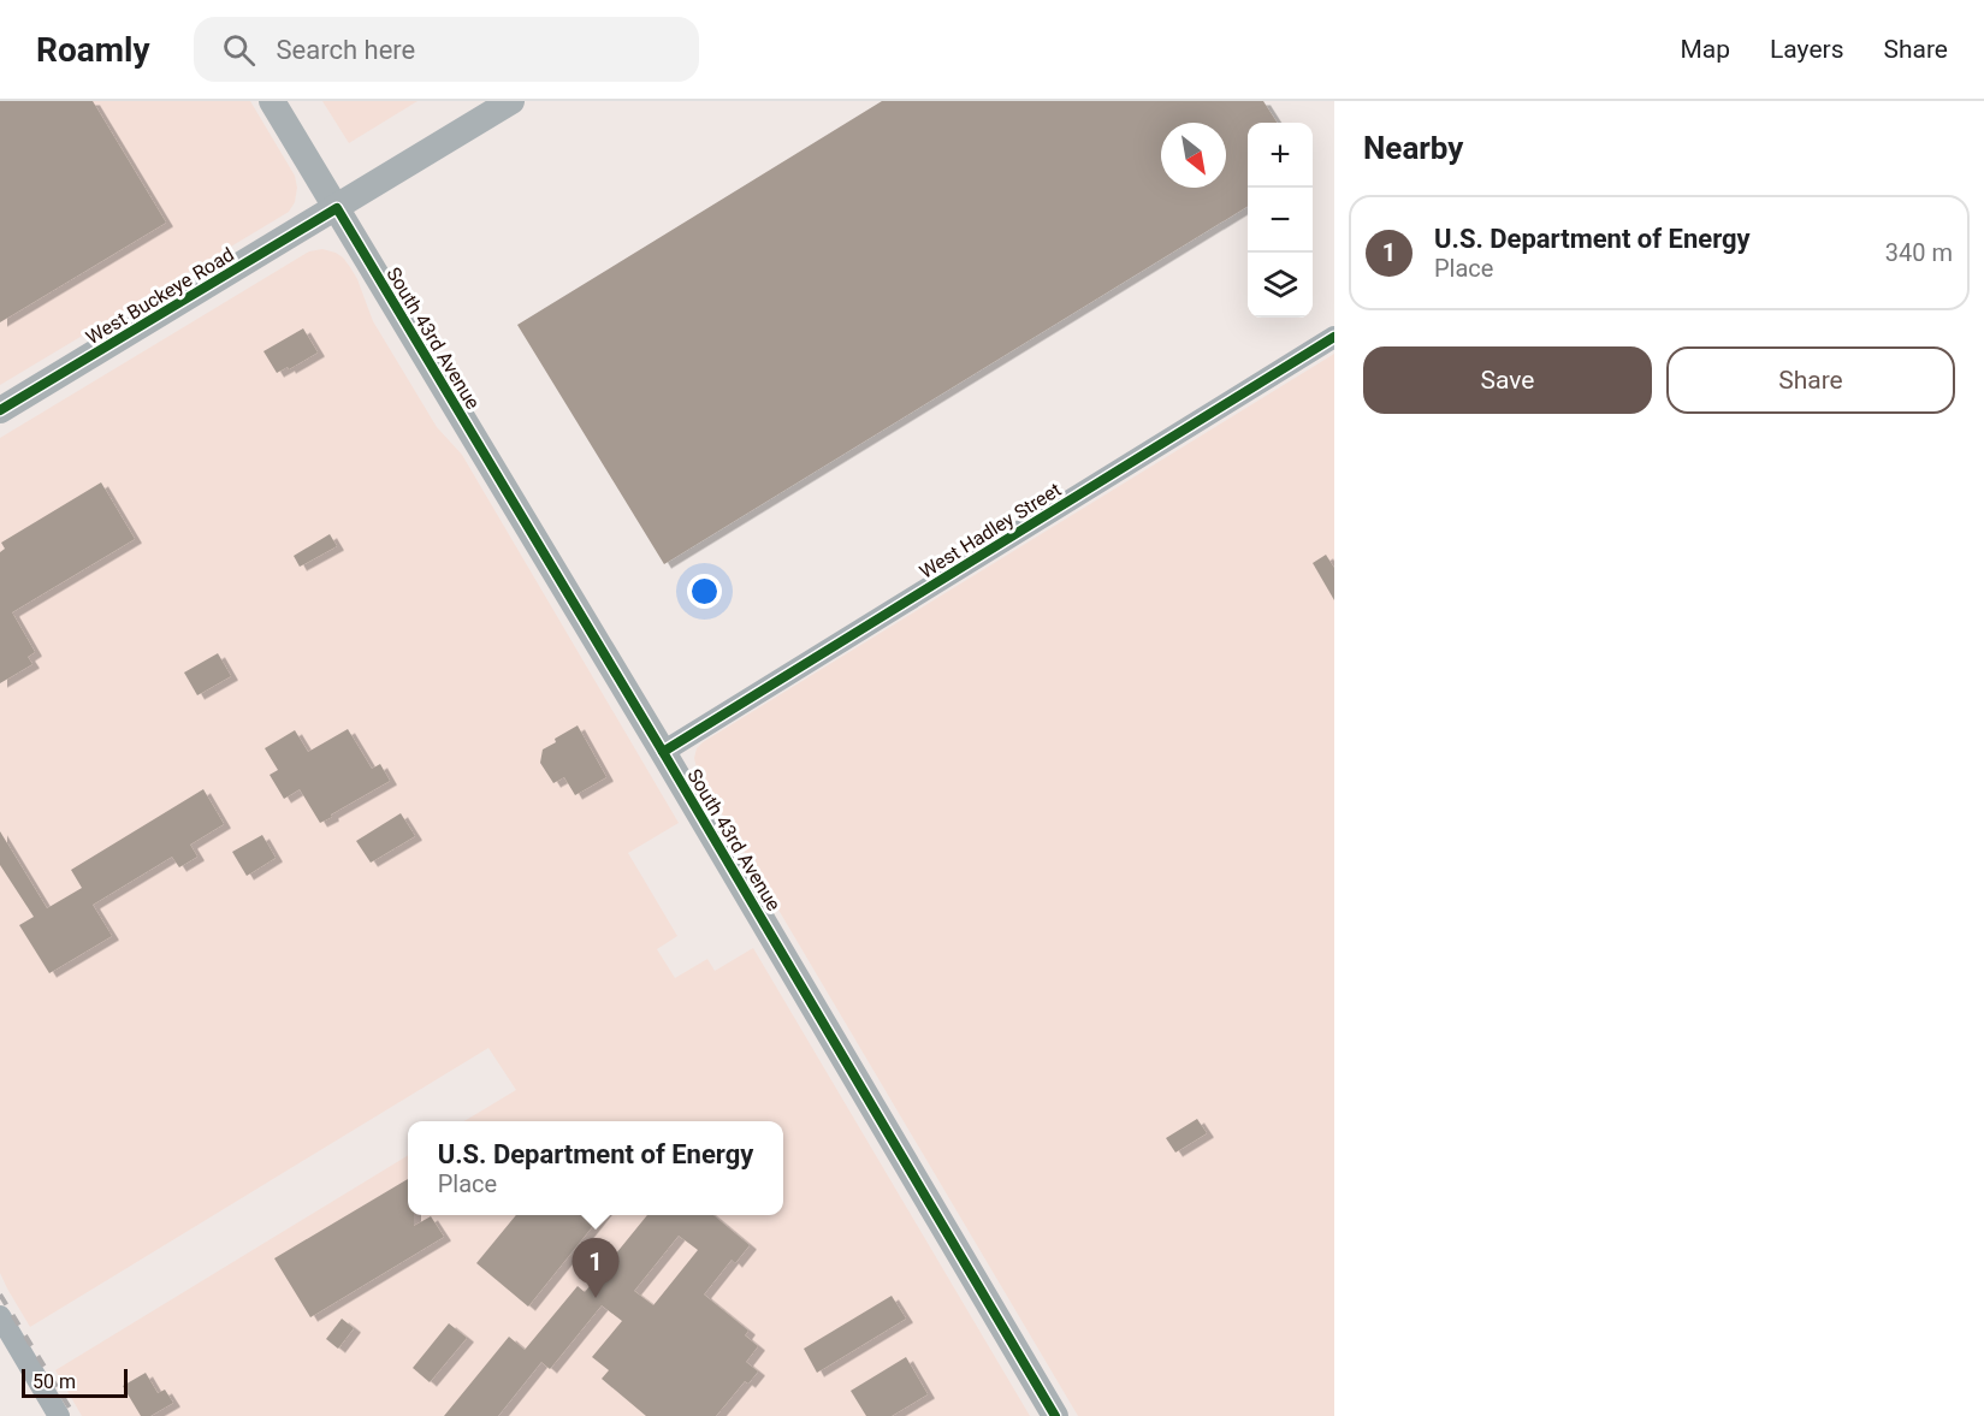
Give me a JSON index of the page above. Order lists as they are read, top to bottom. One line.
{"streets":{"main road":["West Buckeye Road","South 43rd Avenue"],"street":["West Hadley Street"]},"crossings":[["West Buckeye Road","South 43rd Avenue"],["South 43rd Avenue","West Hadley Street"]],"scale_bar":"50 m","north":"bottom right","page":{"header":"Roamly","search":"Search here","nav":["Map","Layers","Share"],"heading":"Nearby","map_buttons":["+","−"],"list":[{"mark":"1","name":"U.S. Department of Energy","note":"Place","value":"340 m"}],"buttons":["Save","Share"],"popup":["U.S. Department of Energy","Place"],"pins":"1","scale":"50 m"}}
